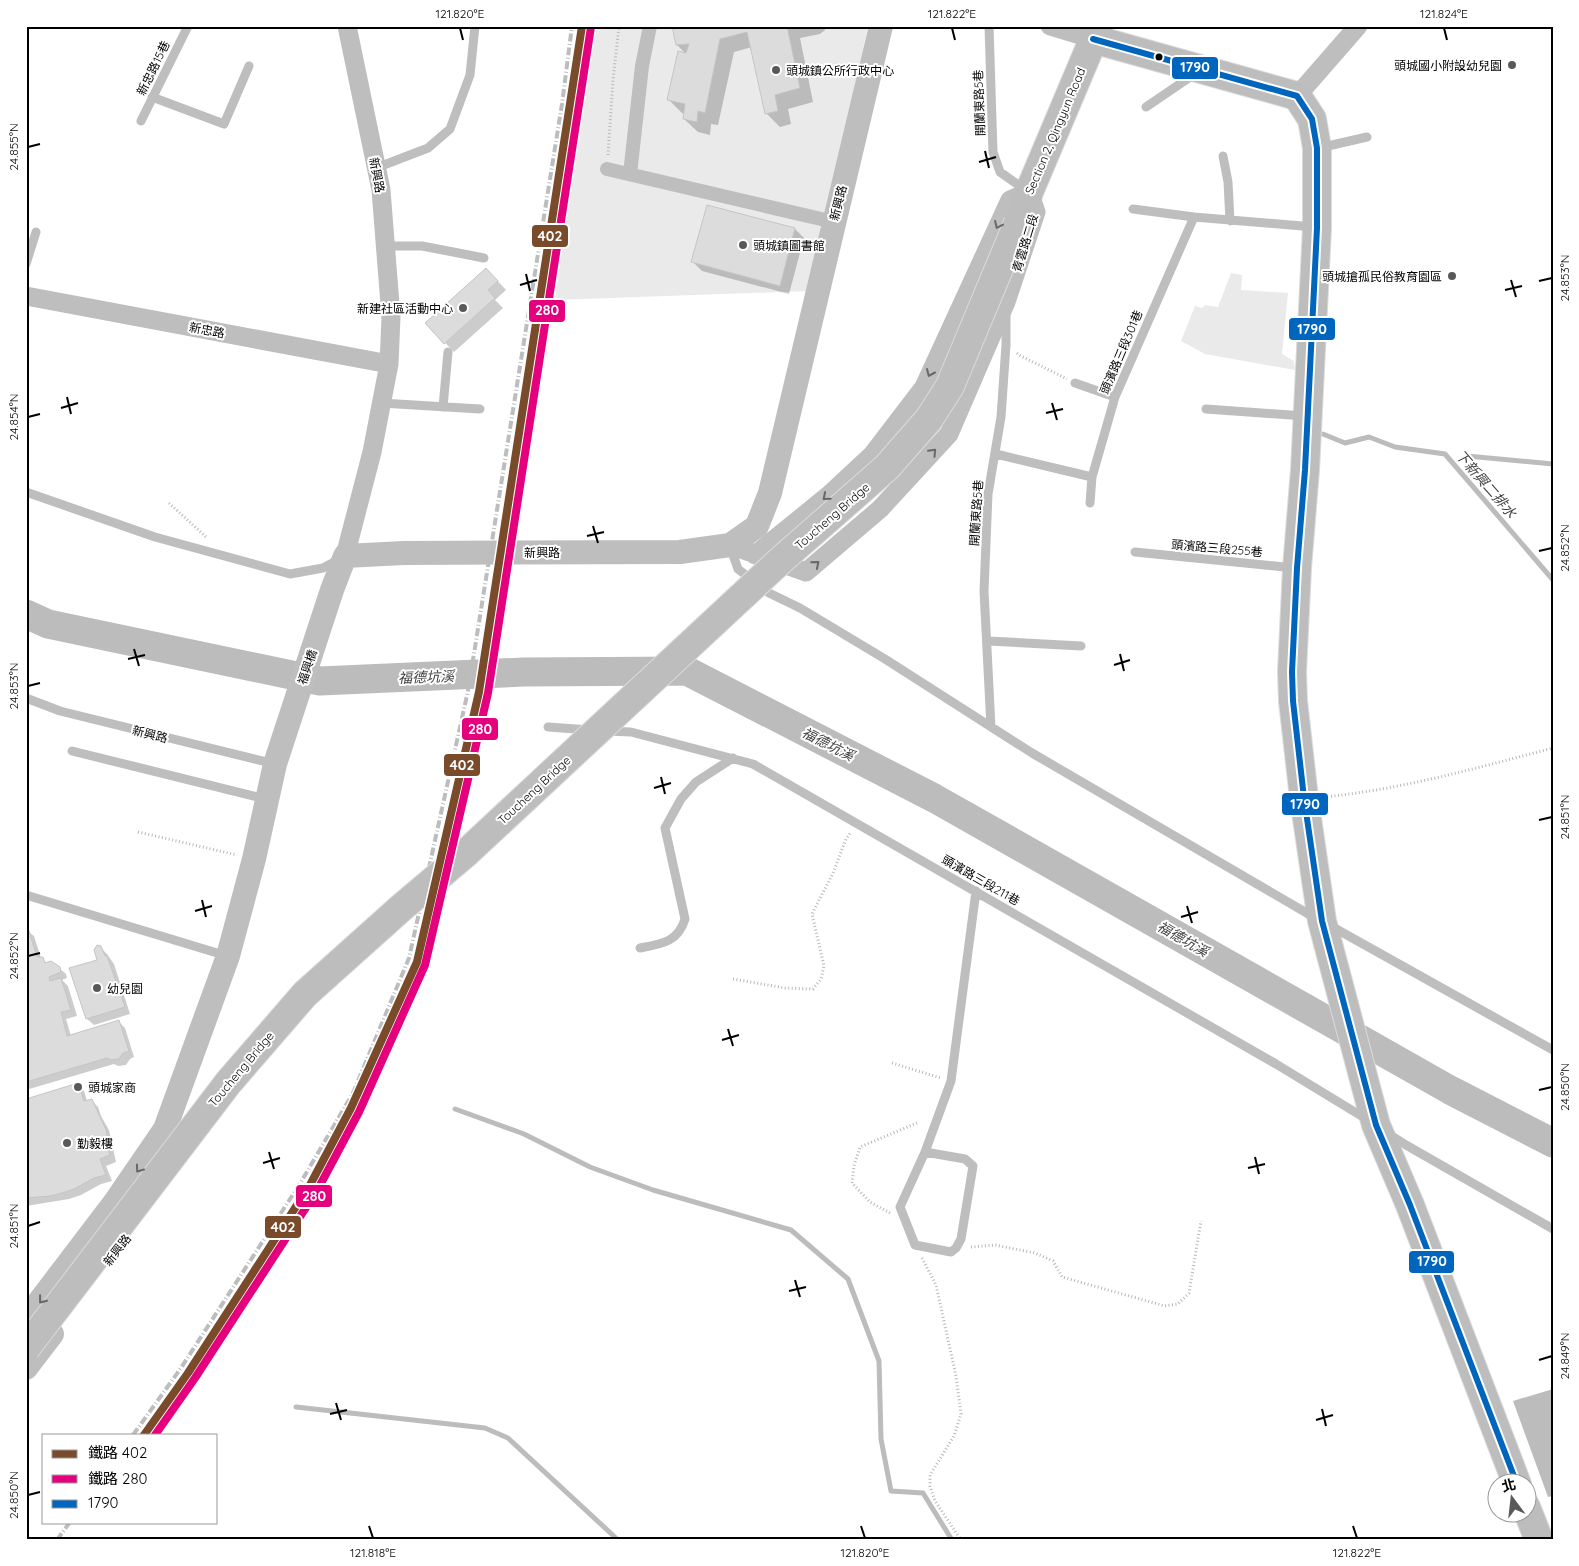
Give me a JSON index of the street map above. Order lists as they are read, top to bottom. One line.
{"streets":{"main road":["Section 2, Qingyun Road","Toucheng Bridge"],"street":["新興路","青雲路二段","新忠路","福興橋"],"lane":["新忠路15巷","開蘭東路5巷","頭濱路三段301巷","頭濱路三段255巷","頭濱路三段211巷"]},"crossings":[["開蘭東路5巷","Section 2, Qingyun Road"],["開蘭東路5巷","青雲路二段"],["Section 2, Qingyun Road","青雲路二段"],["Section 2, Qingyun Road","Toucheng Bridge"],["新興路","青雲路二段"],["新興路","新忠路"],["新興路","福興橋"]],"water":["下新興二排水","福德坑溪"],"places":["頭城國小附設幼兒園","頭城鎮公所行政中心","頭城鎮圖書館","頭城搶孤民俗教育園區","新建社區活動中心","幼兒園","頭城家商","勤毅樓"],"lines":["rail line 402","rail line 280","transit line 1790"],"legend":["鐵路 402","鐵路 280","1790"],"north":"top","coordinates":["121.820°E","121.822°E","121.824°E","24.855°N","24.853°N","24.854°N","24.852°N","24.851°N","24.850°N","24.849°N","121.818°E"]}
